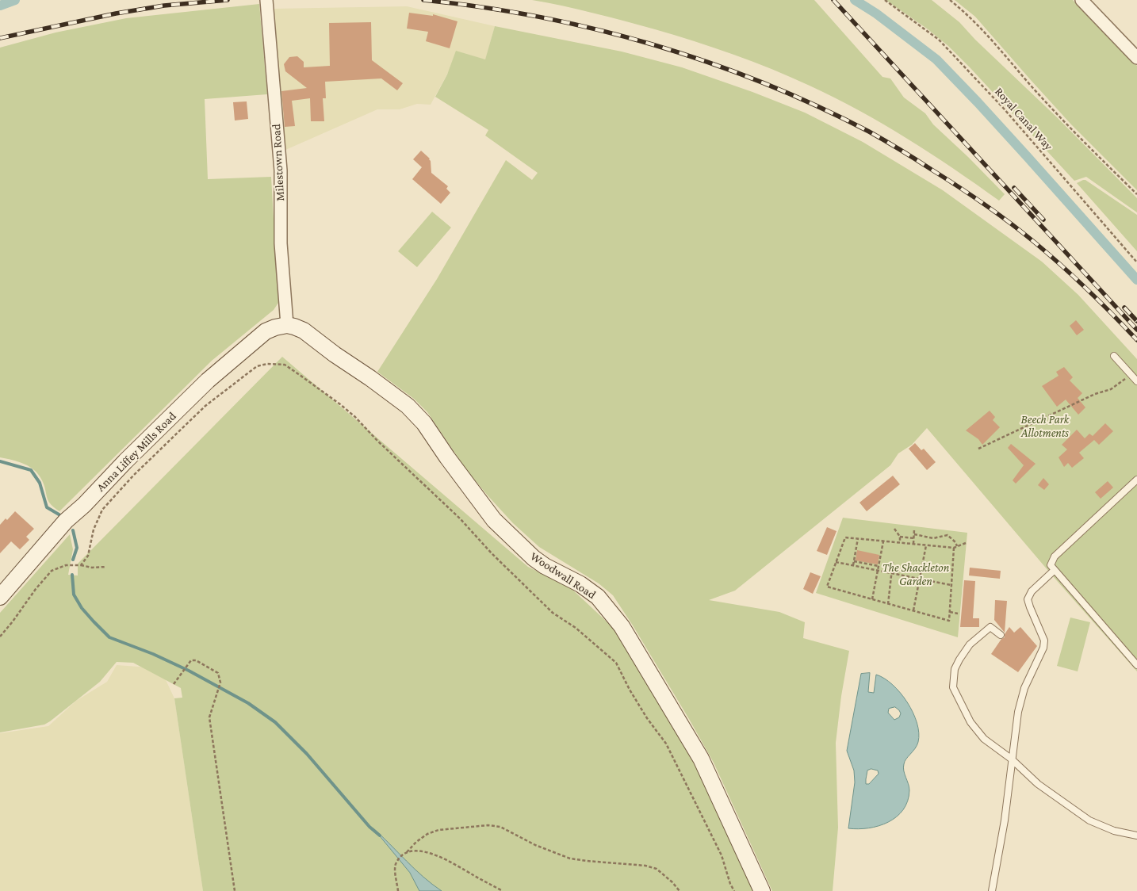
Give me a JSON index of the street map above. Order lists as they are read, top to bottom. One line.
{"streets":{"main road":["Anna Liffey Mills Road","Woodwall Road"],"street":["Milestown Road"],"path":["Royal Canal Way"]},"crossings":[["Milestown Road","Anna Liffey Mills Road"],["Milestown Road","Woodwall Road"],["Anna Liffey Mills Road","Woodwall Road"]],"parks":["Beech Park Allotments","The Shackleton Garden"]}
